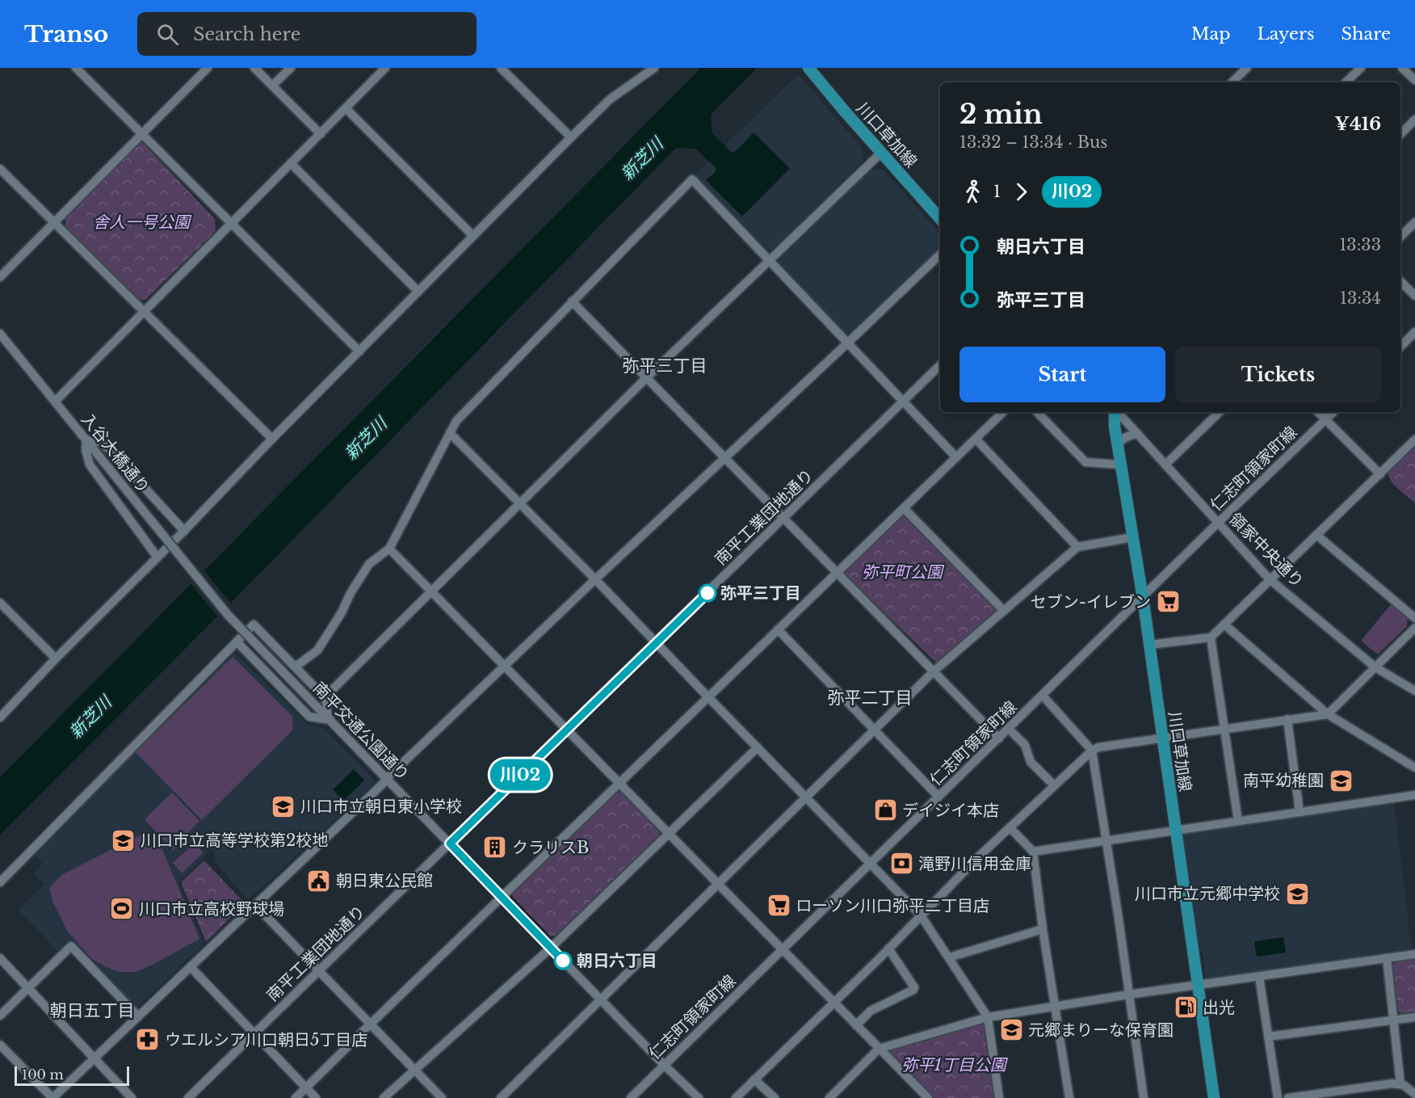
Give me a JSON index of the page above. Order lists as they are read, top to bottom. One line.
{"streets":{"main road":["川口草加線"],"street":["入谷大橋通り","仁志町領家町線","南平工業団地通り","領家中央通り","南平交通公園通り"]},"crossings":[["川口草加線","仁志町領家町線"],["入谷大橋通り","南平交通公園通り"],["仁志町領家町線","領家中央通り"],["仁志町領家町線","南平交通公園通り"],["南平工業団地通り","南平交通公園通り"]],"districts":["弥平三丁目","弥平二丁目","朝日五丁目"],"water":["新芝川"],"parks":["舎人一号公園","弥平町公園","弥平1丁目公園"],"places":{"other":["弥平三丁目","朝日六丁目"],"supermarket":["セブン-イレブン","ローソン川口弥平二丁目店"],"school or university":["南平幼稚園","川口市立朝日東小学校","川口市立高等学校第2校地","川口市立元郷中学校","元郷まりーな保育園"],"shop":["デイジイ本店"],"building":["クラリスB"],"bank":["滝野川信用金庫"],"public building":["朝日東公民館"],"sports":["川口市立高校野球場"],"fuel station":["出光"],"pharmacy":["ウエルシア川口朝日5丁目店"]},"lines":["bus line 川02"],"scale_bar":"100 m","page":{"header":"Transo","search":"Search here","nav":["Map","Layers","Share"],"on_map":"川02","heading":["2 min","13:32 – 13:34 · Bus","¥416"],"legs":["1","川02"],"list":[{"name":"朝日六丁目","value":"13:33"},{"name":"弥平三丁目","value":"13:34"}],"buttons":["Start","Tickets"],"scale":"100 m"}}
